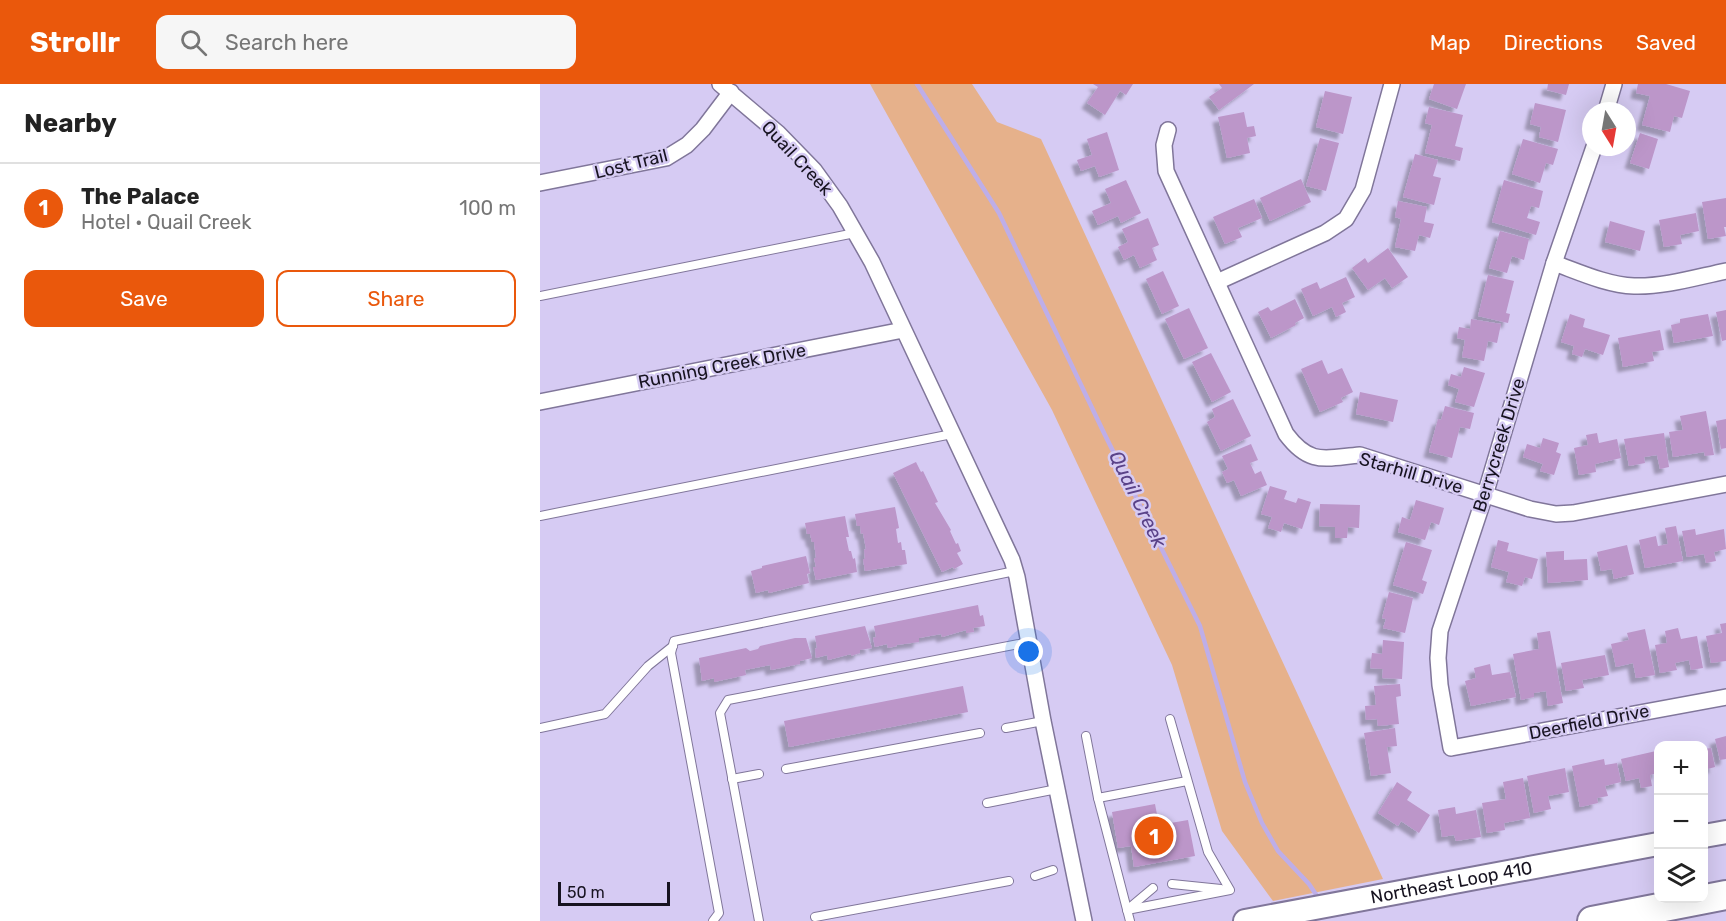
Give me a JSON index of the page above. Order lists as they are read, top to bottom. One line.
{"streets":{"main road":["Northeast Loop 410"],"street":["Quail Creek","Lost Trail","Running Creek Drive","Berrycreek Drive","Starhill Drive","Deerfield Drive"]},"crossings":[["Quail Creek","Lost Trail"],["Quail Creek","Running Creek Drive"],["Berrycreek Drive","Starhill Drive"],["Berrycreek Drive","Deerfield Drive"]],"water":["Quail Creek"],"scale_bar":"50 m","north":"bottom","page":{"header":"Strollr","search":"Search here","nav":["Map","Directions","Saved"],"heading":"Nearby","list":[{"mark":"1","name":"The Palace","note":"Hotel · Quail Creek","value":"100 m"}],"buttons":["Save","Share"],"map_buttons":["+","−"],"pins":"1","scale":"50 m"}}
